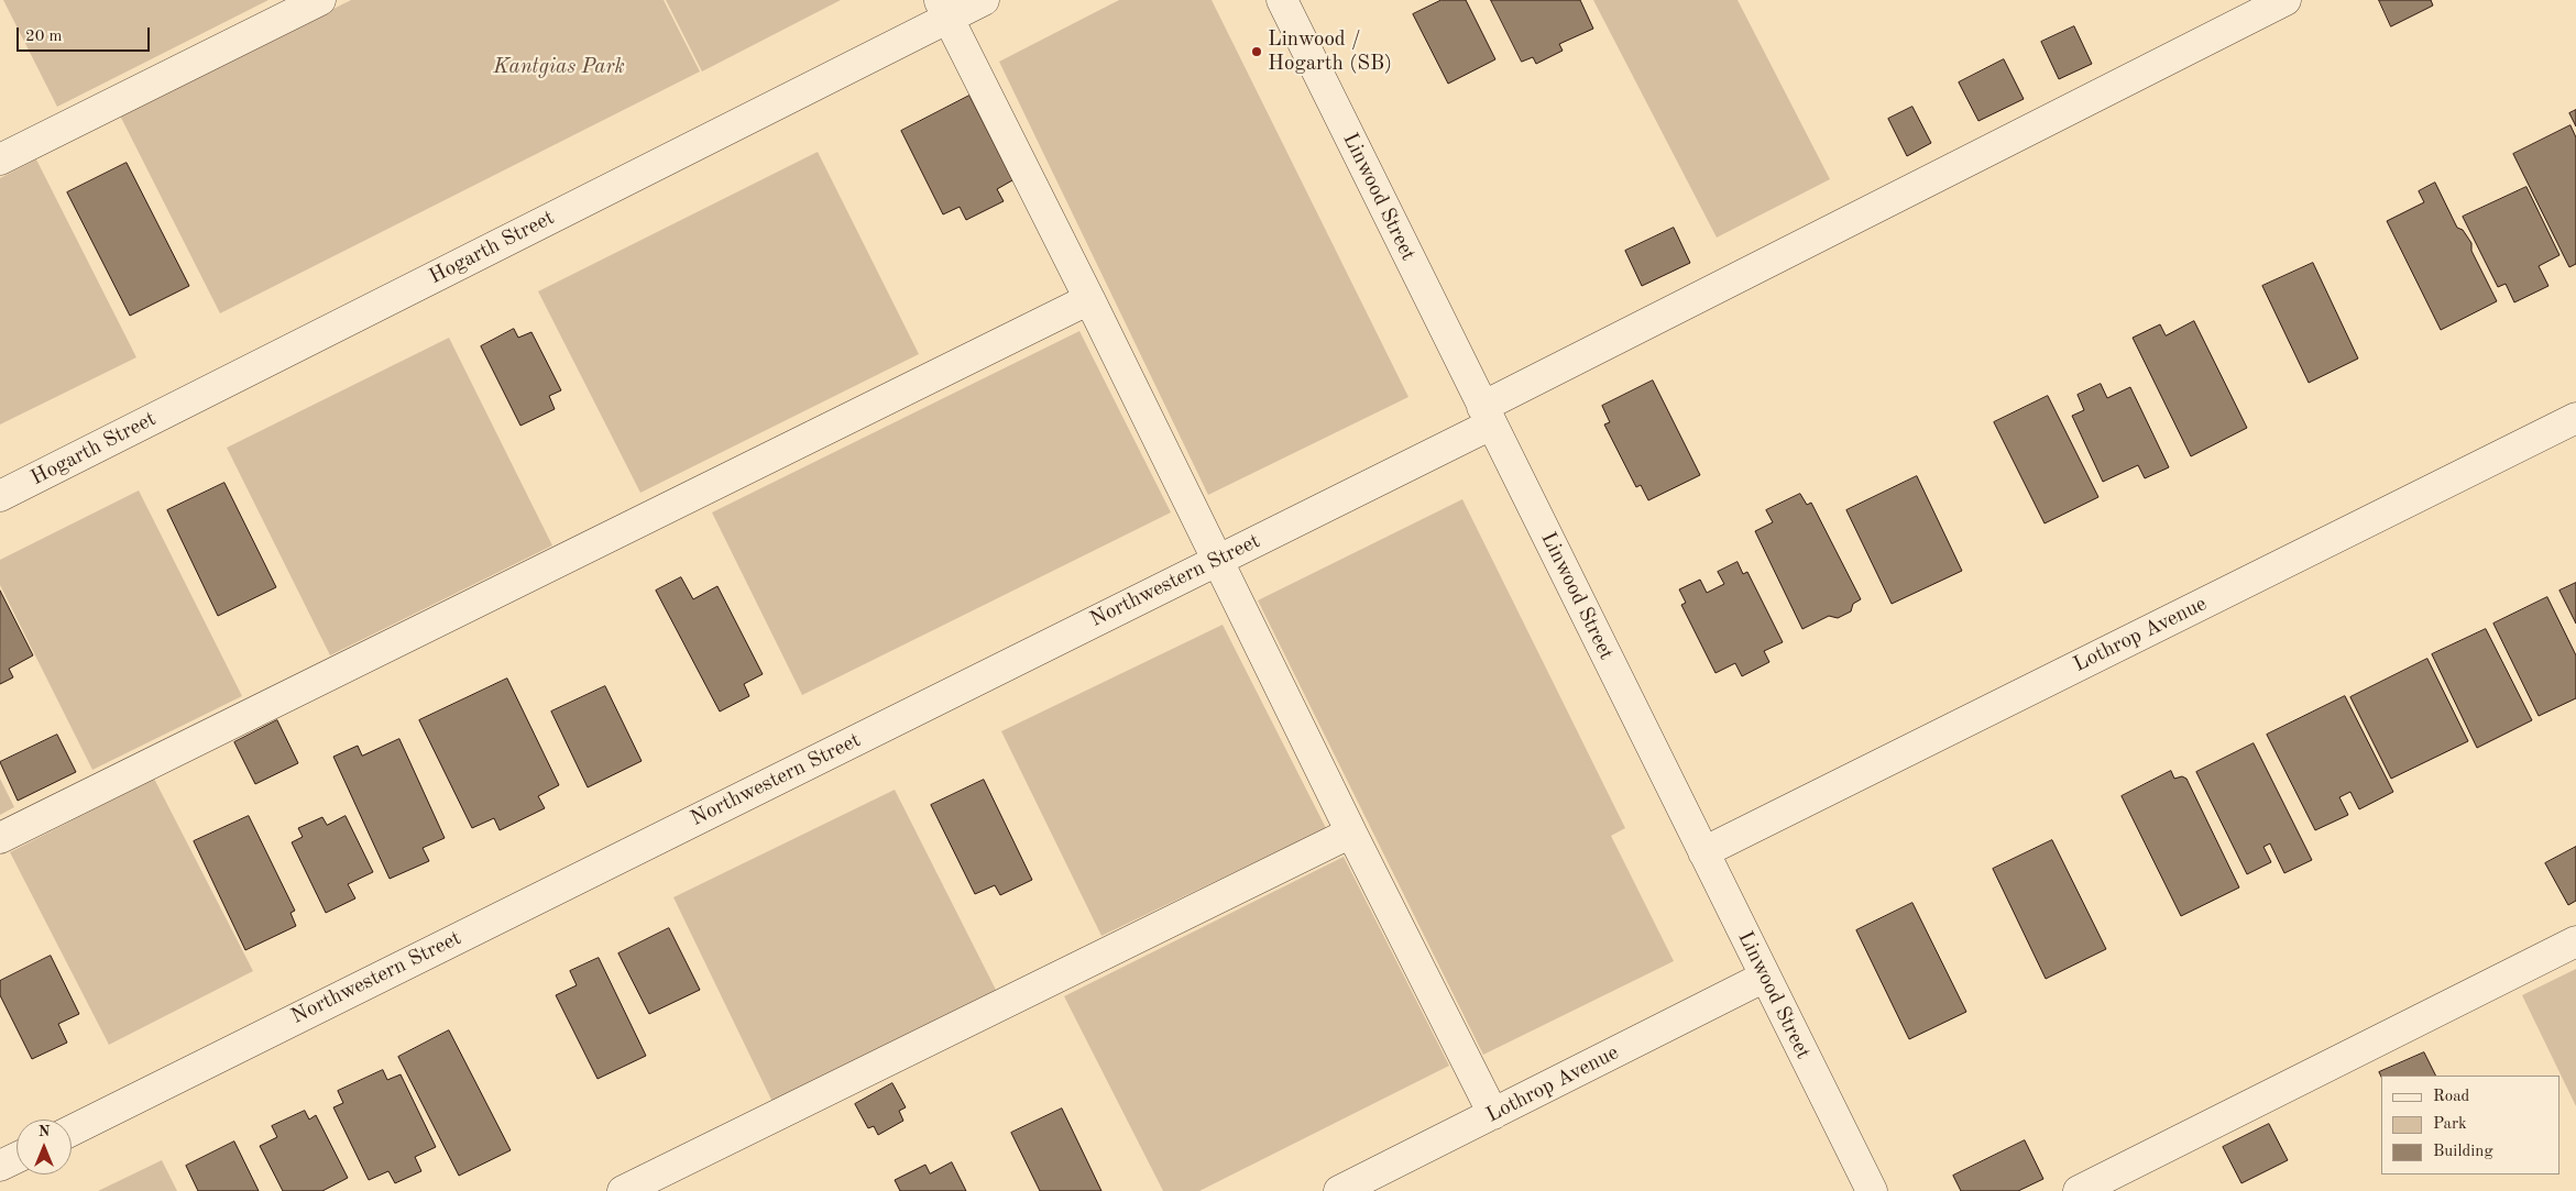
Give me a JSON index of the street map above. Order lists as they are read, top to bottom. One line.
{"streets":{"street":["Linwood Street","Hogarth Street","Northwestern Street","Lothrop Avenue"]},"crossings":[["Linwood Street","Northwestern Street"],["Linwood Street","Lothrop Avenue"]],"parks":["Kantgias Park"],"places":["Linwood / Hogarth (SB)"],"legend":["Road","Park","Building"],"scale_bar":"20 m","north":"top"}
